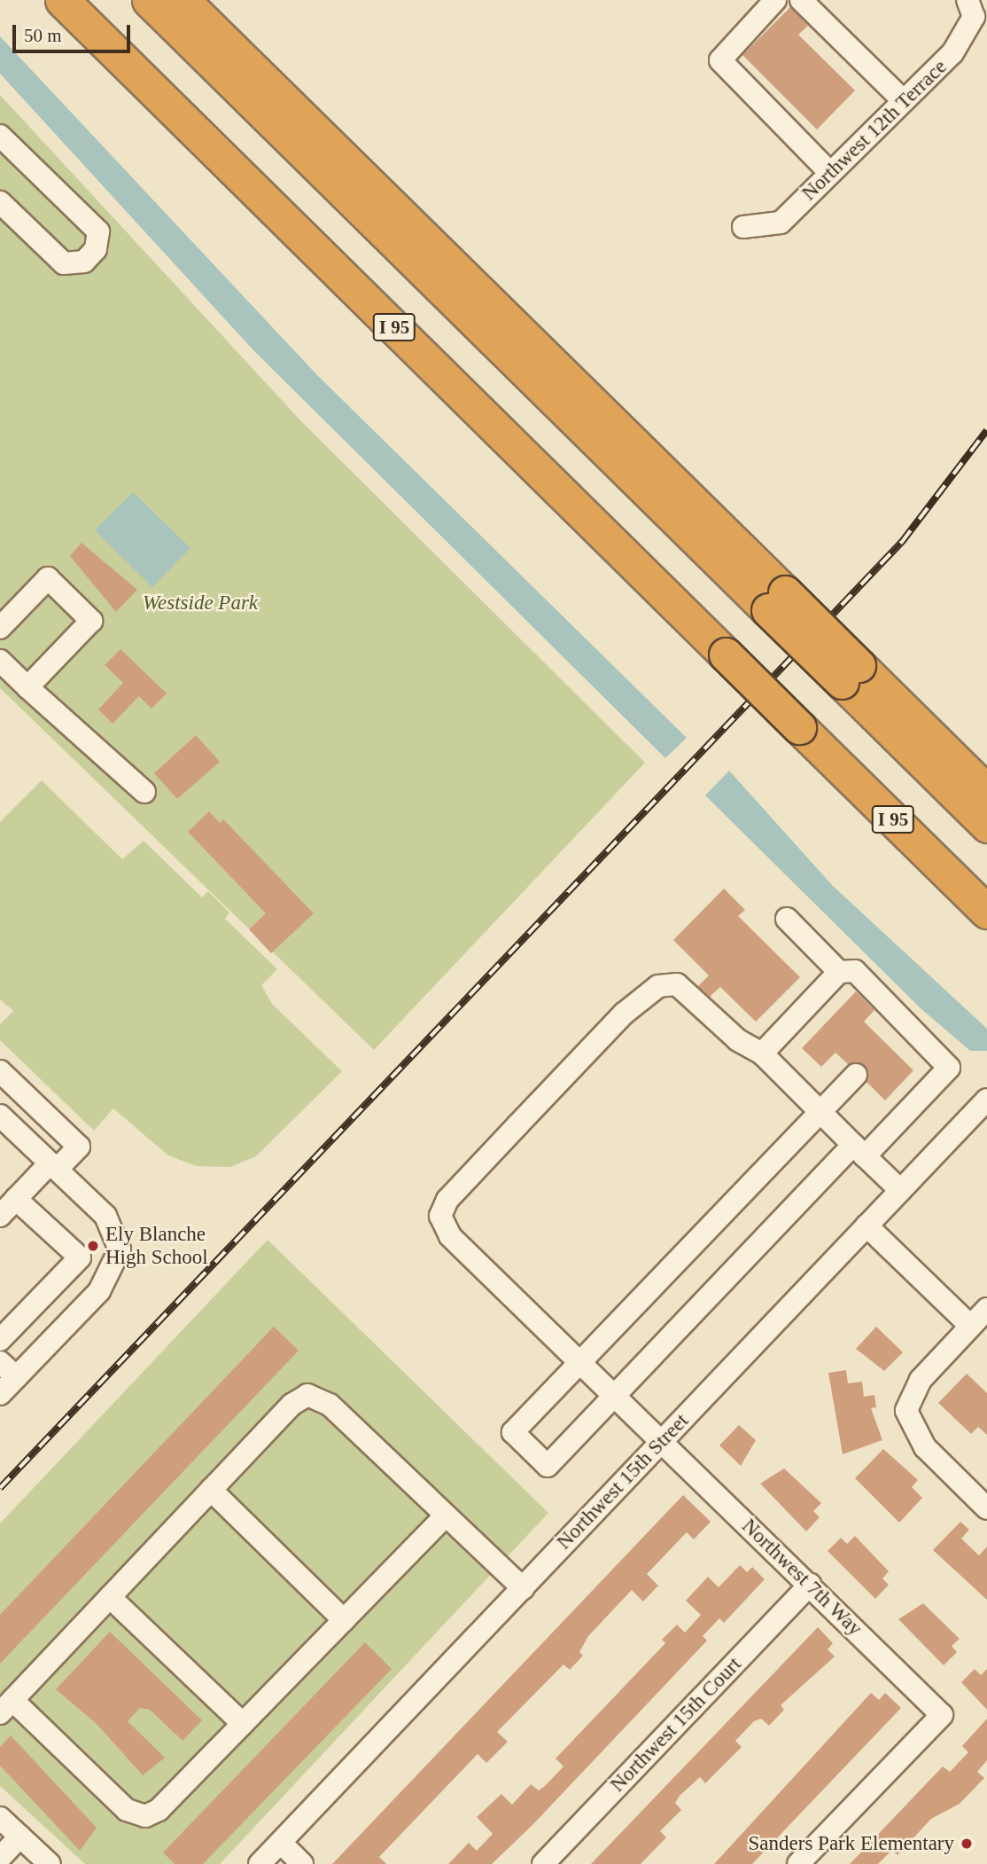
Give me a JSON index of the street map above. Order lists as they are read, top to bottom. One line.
{"streets":{"highway":["I 95"],"street":["Northwest 12th Terrace","Northwest 15th Street","Northwest 7th Way","Northwest 15th Court"]},"crossings":[["Northwest 15th Street","Northwest 7th Way"],["Northwest 7th Way","Northwest 15th Court"]],"parks":["Westside Park"],"places":["Ely Blanche High School","Sanders Park Elementary"],"scale_bar":"50 m"}
